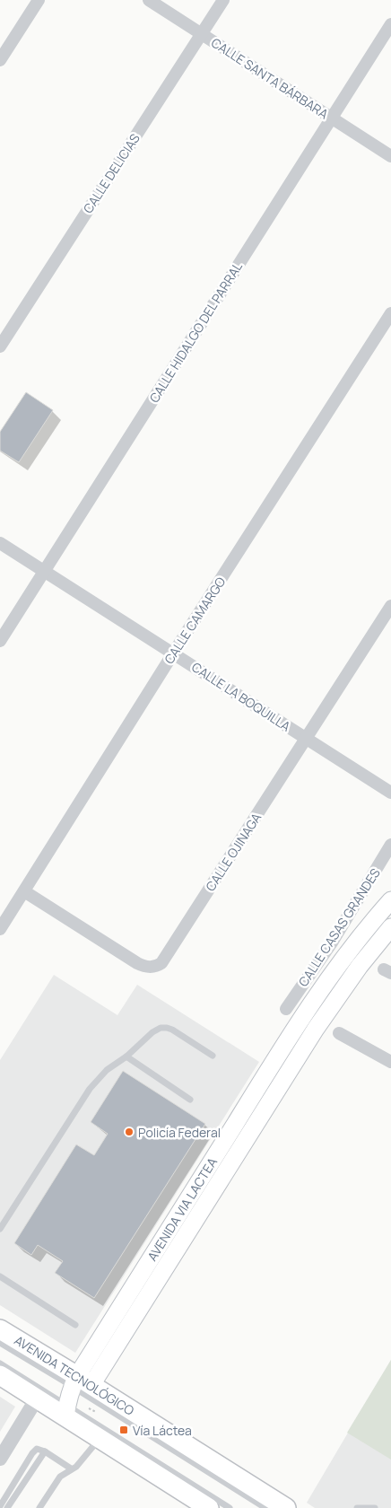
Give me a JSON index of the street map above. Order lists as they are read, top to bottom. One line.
{"streets":{"main road":["AVENIDA VIA LACTEA","AVENIDA TECNOLÓGICO"],"street":["CALLE SANTA BÁRBARA","CALLE DELICIAS","CALLE HIDALGO DEL PARRAL","CALLE CAMARGO","CALLE LA BOQUILLA","CALLE OJINAGA","CALLE CASAS GRANDES"]},"crossings":[["CALLE SANTA BÁRBARA","CALLE DELICIAS"],["CALLE SANTA BÁRBARA","CALLE HIDALGO DEL PARRAL"],["CALLE HIDALGO DEL PARRAL","CALLE LA BOQUILLA"],["CALLE CAMARGO","CALLE LA BOQUILLA"],["CALLE CAMARGO","CALLE OJINAGA"],["CALLE LA BOQUILLA","CALLE OJINAGA"],["AVENIDA VIA LACTEA","AVENIDA TECNOLÓGICO"]],"places":{"other":["Policía Federal"],"transit":["Vía Láctea"]}}
